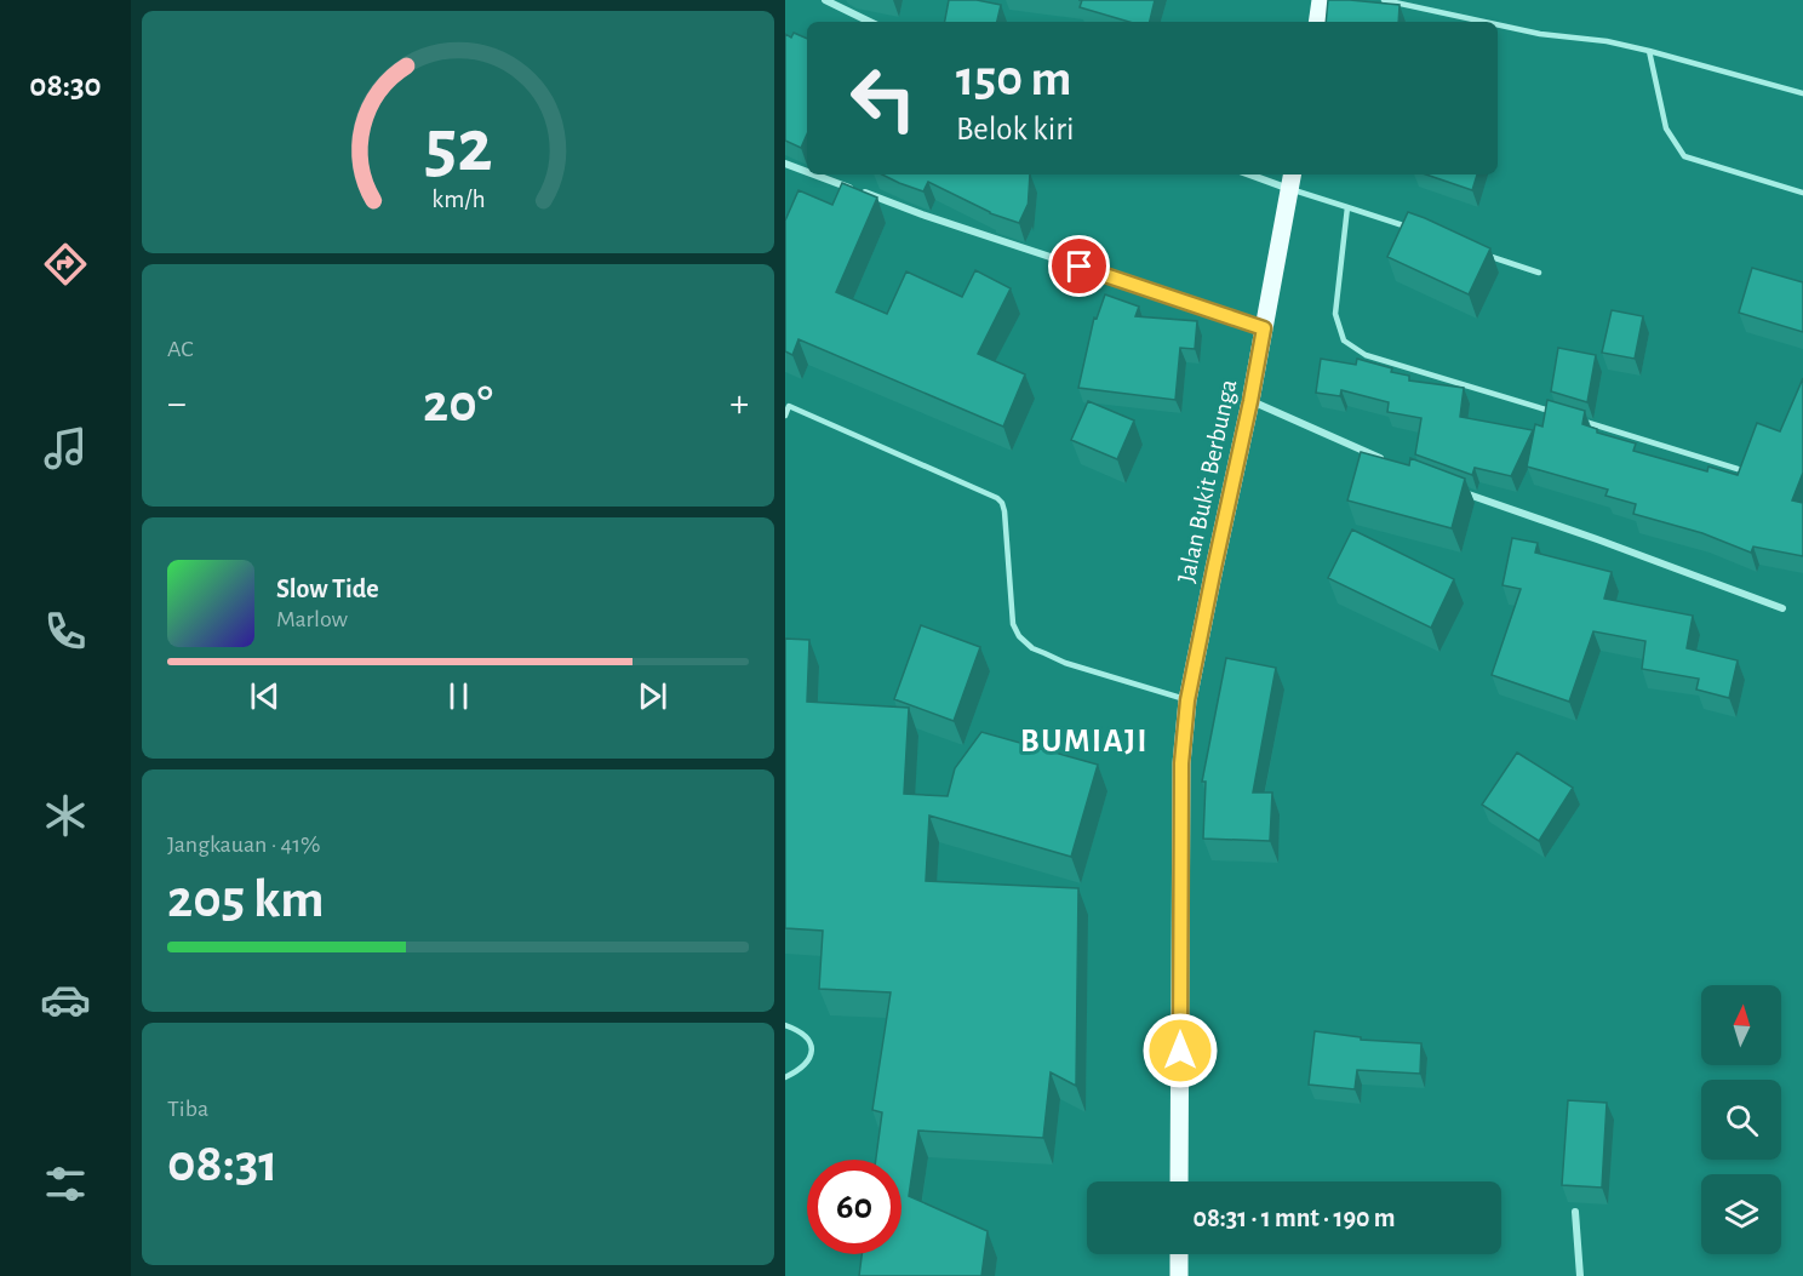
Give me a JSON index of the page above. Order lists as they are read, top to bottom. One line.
{"streets":{"main road":["Jalan Bukit Berbunga"]},"districts":["BUMIAJI"],"north":"top","page":{"tabs":"08:30","turn":["150 m","Belok kiri"],"tile":["AC",["Jangkauan · 41%","205 km"],["Tiba","08:31"]],"heat":["−","20°","+"],"song":["Slow Tide","Marlow"],"limit":"60","trip":"08:31 · 1 mnt · 190 m","gauge":["52","km/h"]}}
